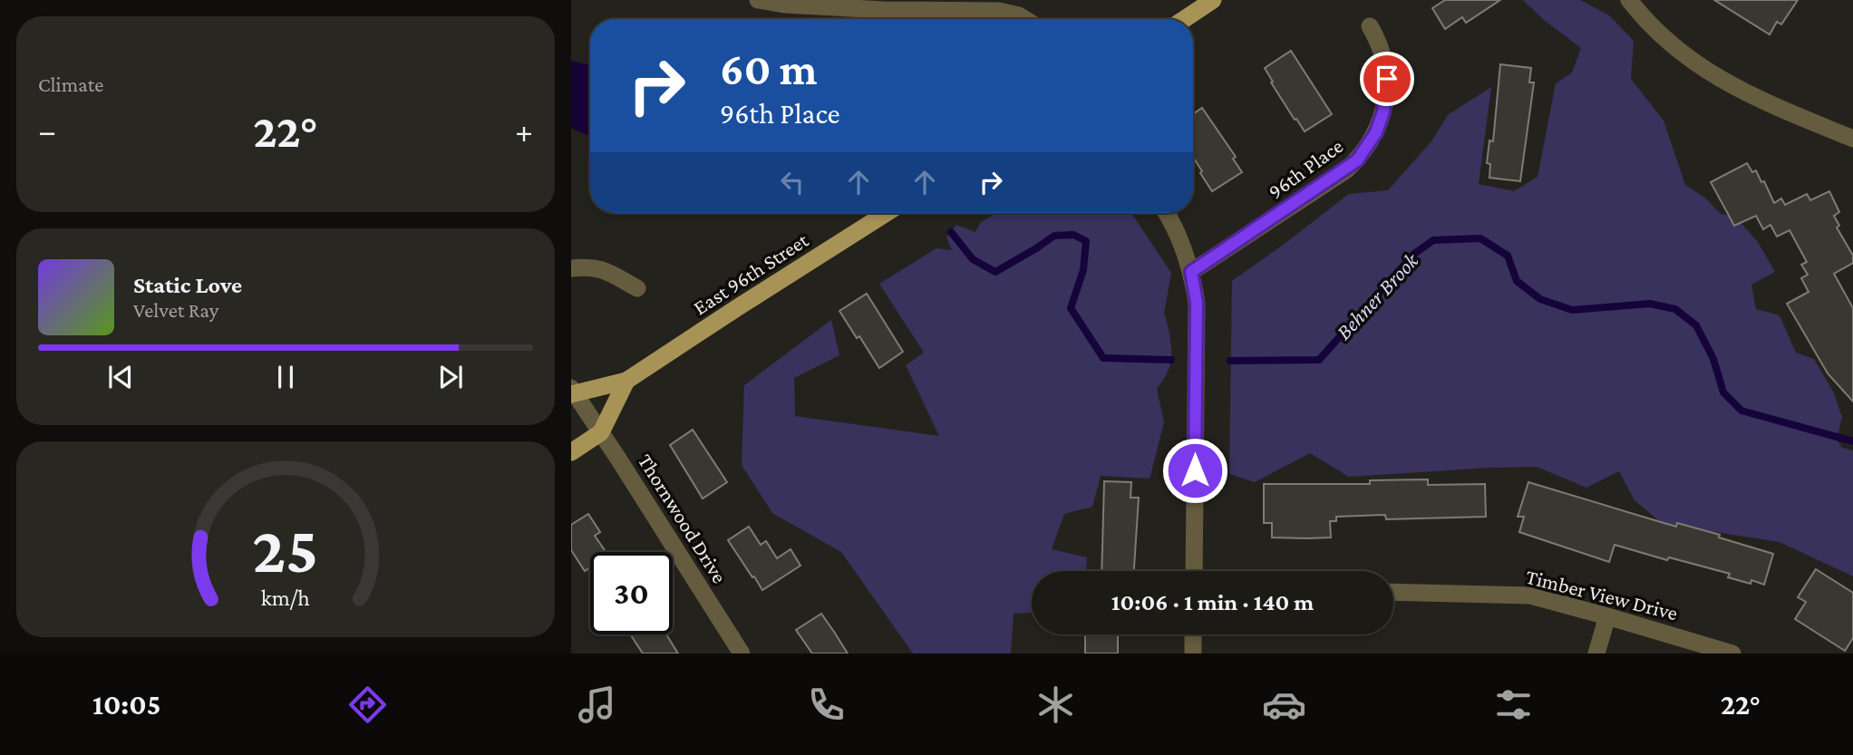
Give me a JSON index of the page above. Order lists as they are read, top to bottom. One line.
{"streets":{"main road":["East 96th Street"],"street":["96th Place","Thornwood Drive","Timber View Drive"]},"crossings":[["East 96th Street","Thornwood Drive"]],"water":["Behner Brook"],"page":{"tile":"Climate","turn":["60 m","96th Place"],"heat":["−","22°","+"],"song":["Static Love","Velvet Ray"],"limit":"30","trip":"10:06 · 1 min · 140 m","tabs":["10:05","22°"],"gauge":["25","km/h"]}}
